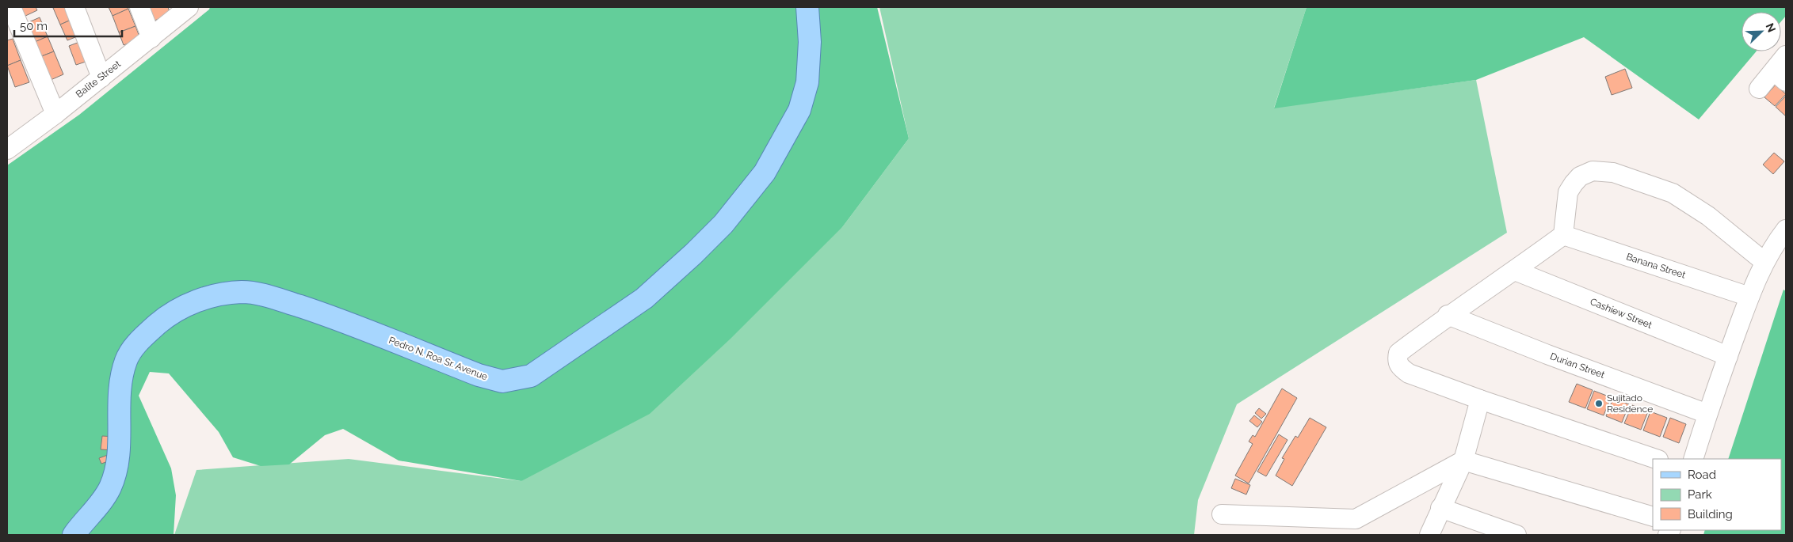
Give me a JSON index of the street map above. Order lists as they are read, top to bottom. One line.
{"streets":{"main road":["Pedro N. Roa Sr. Avenue"],"street":["Balite Street","Banana Street","Cashiew Street","Durian Street"]},"places":["Sujitado Residence"],"legend":["Road","Park","Building"],"scale_bar":"50 m","north":"top right"}
